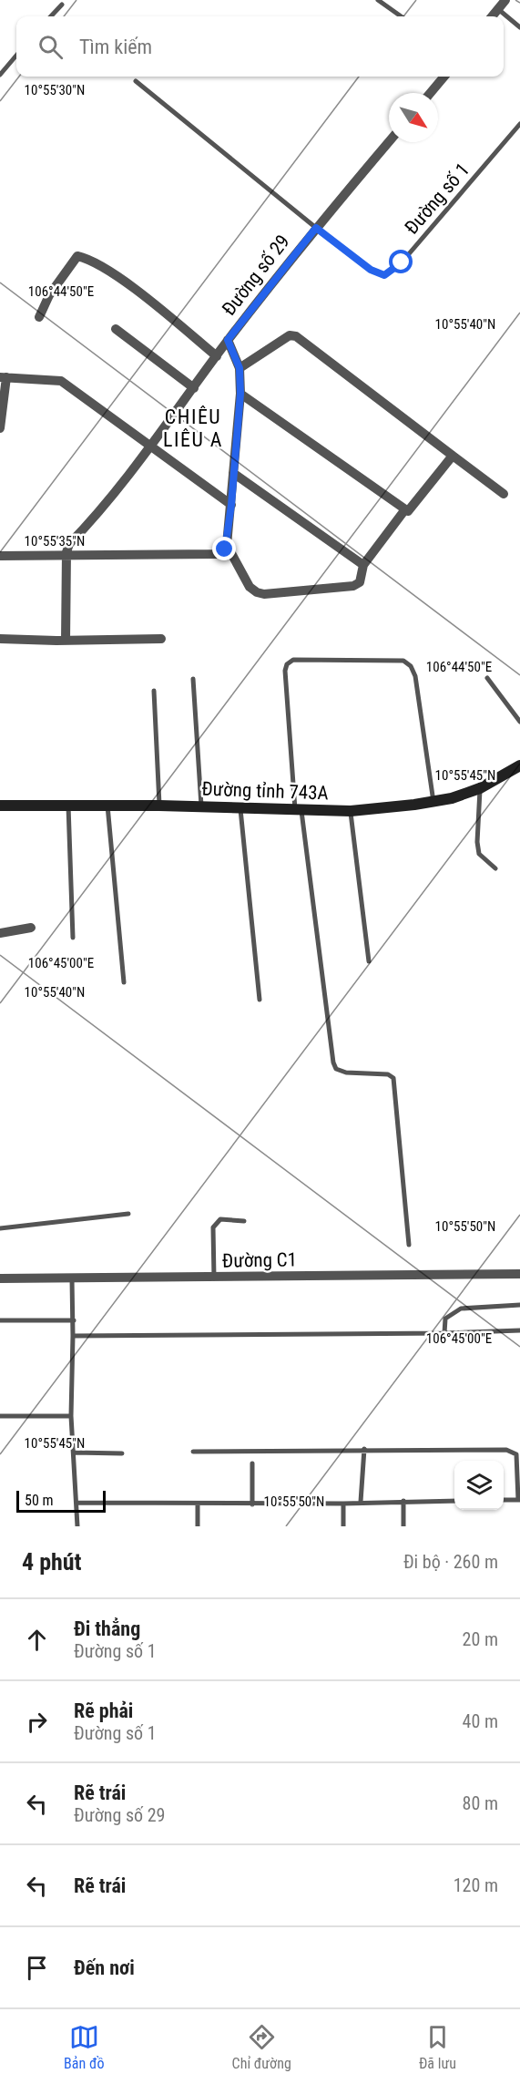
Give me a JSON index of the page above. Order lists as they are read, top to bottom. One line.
{"streets":{"main road":["Đường tỉnh 743A"],"street":["Đường số 29","Đường C1"],"lane":["Đường số 1"]},"crossings":[["Đường số 1","Đường số 29"]],"districts":["CHIÊU LIÊU A"],"scale_bar":"50 m","north":"bottom right","page":{"search":"Tìm kiếm","scale":"50 m","heading":["4 phút","Đi bộ · 260 m"],"list":[["Đi thẳng","Đường số 1","20 m"],["Rẽ phải","Đường số 1","40 m"],["Rẽ trái","Đường số 29","80 m"],["Rẽ trái","120 m"],"Đến nơi"],"nav":["Bản đồ","Chỉ đường","Đã lưu"]},"coordinates":["10°55'30\"N","106°44'50\"E","10°55'40\"N","10°55'35\"N","10°55'45\"N","106°45'00\"E","10°55'50\"N"]}
